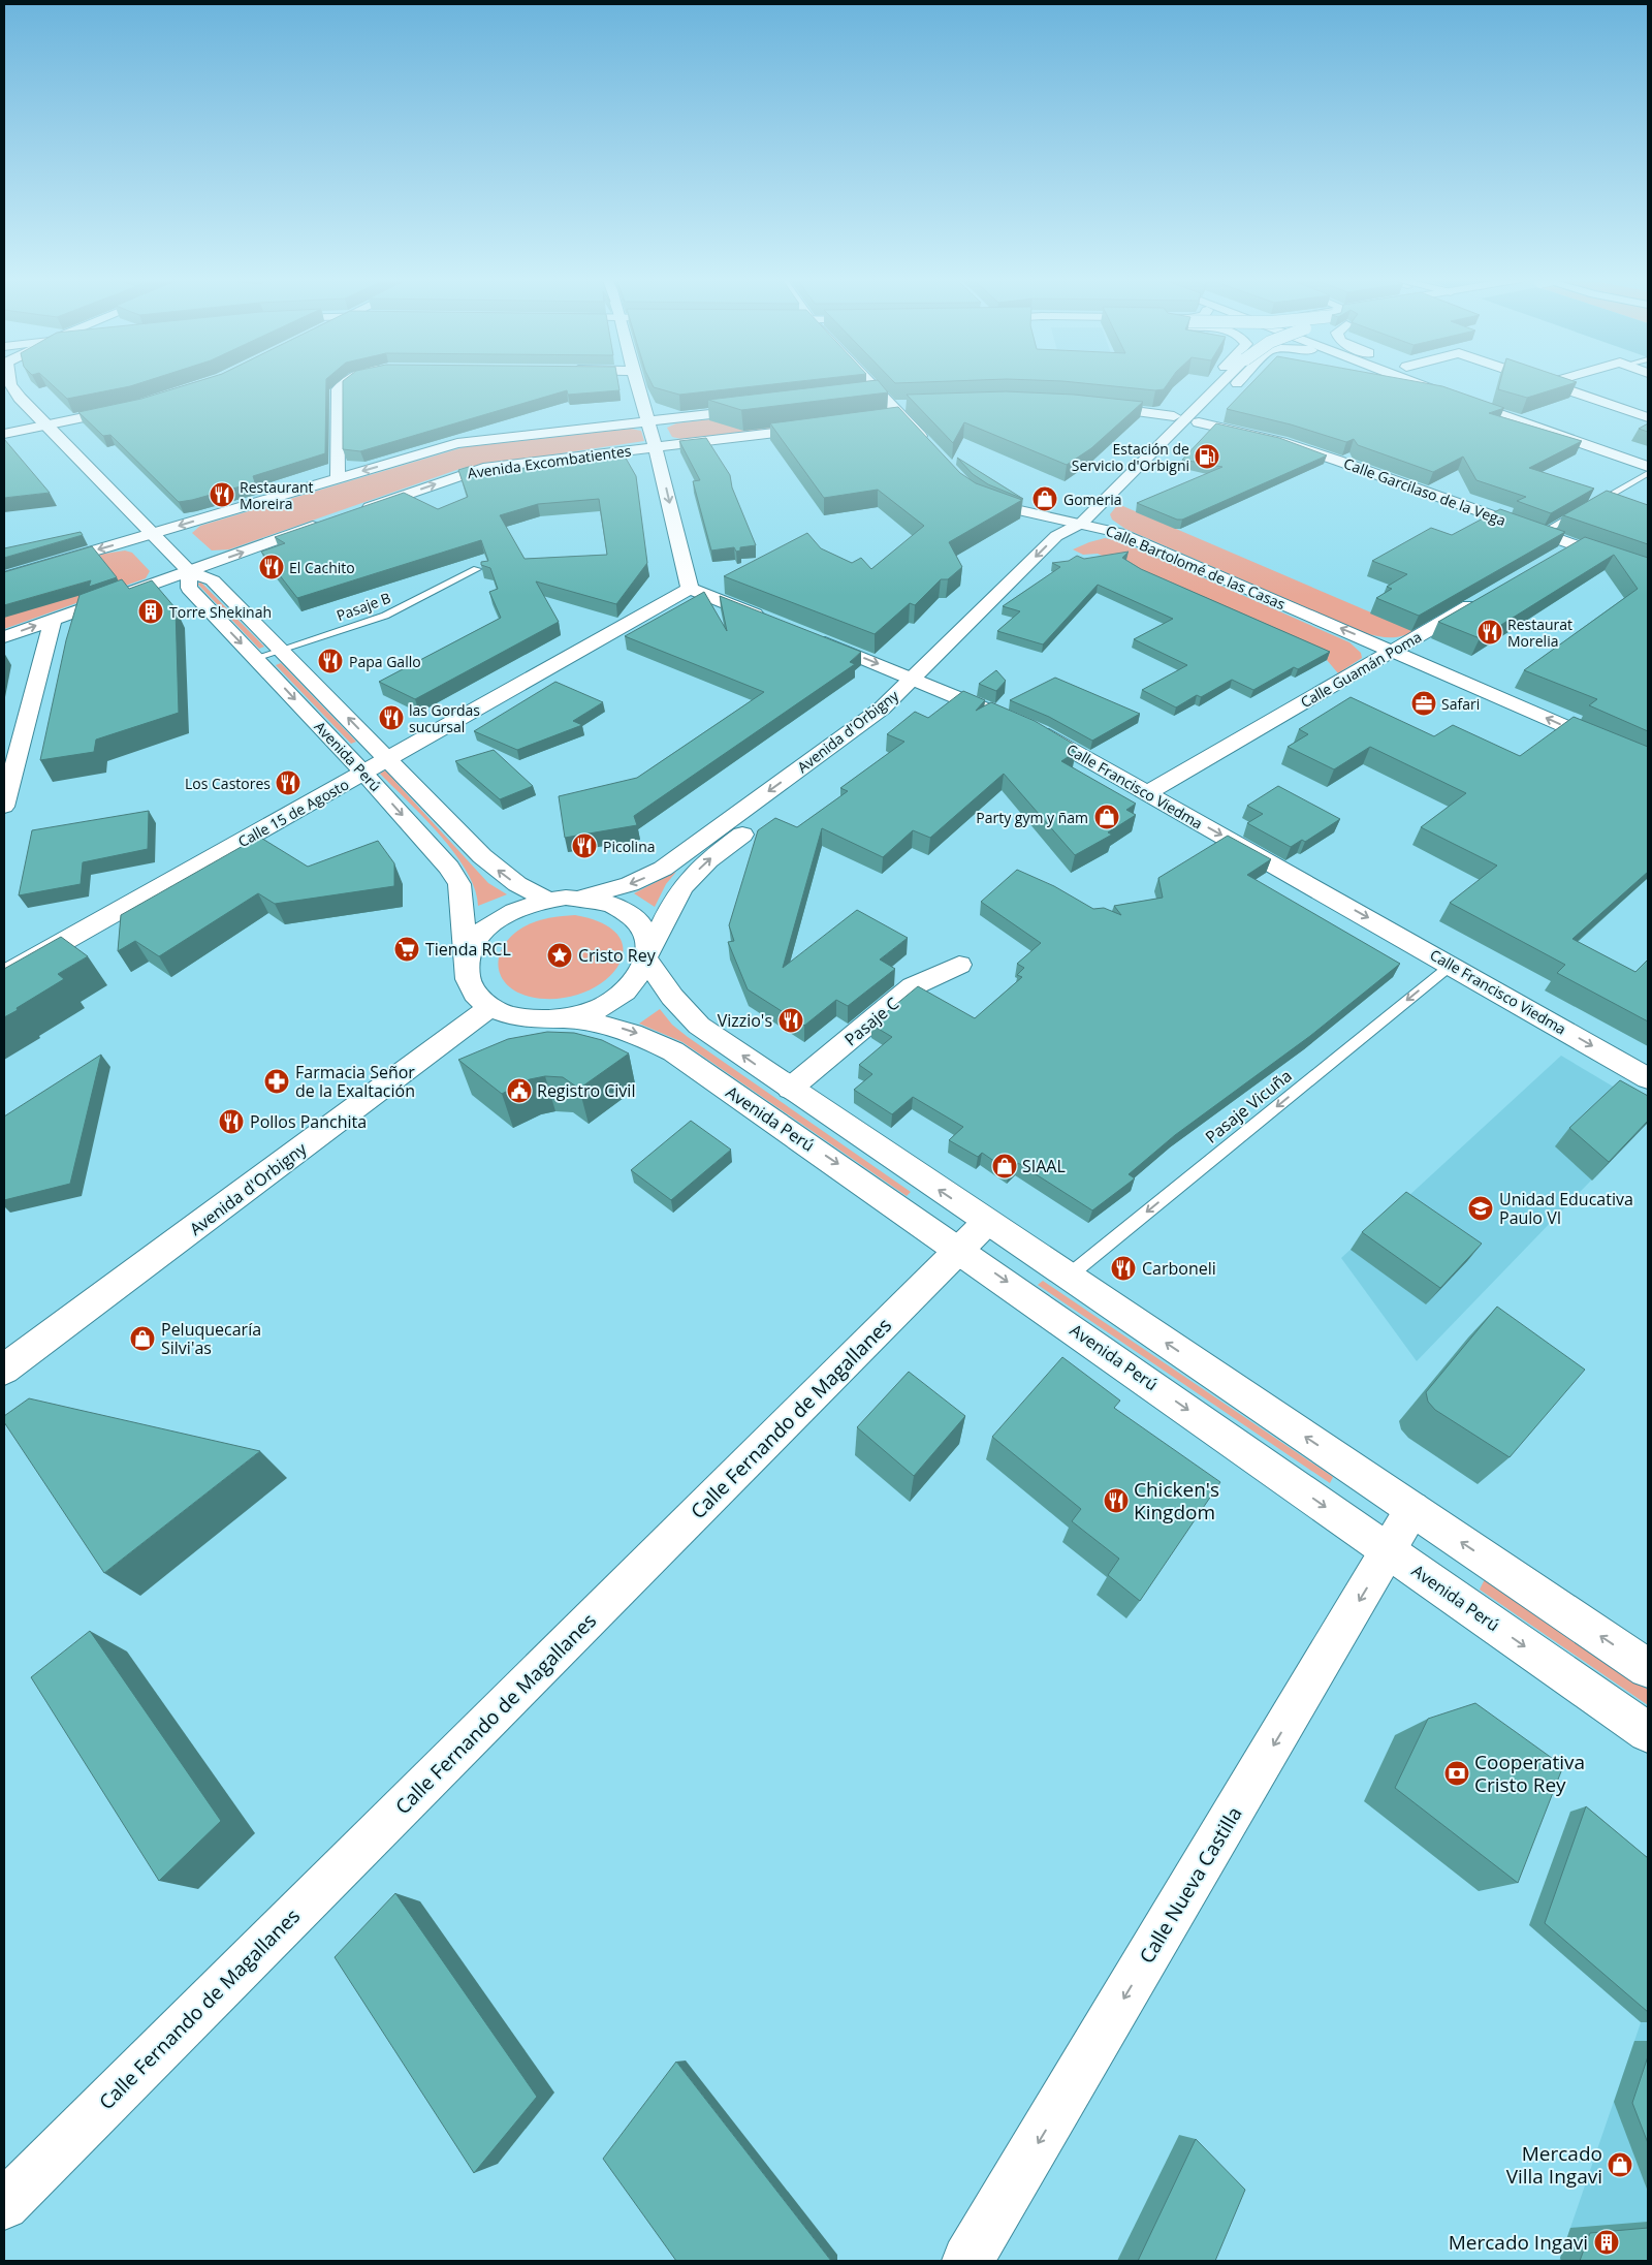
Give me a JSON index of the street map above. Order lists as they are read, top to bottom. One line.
{"streets":{"main road":["Avenida Excombatientes","Calle Garcilaso de la Vega","Calle Bartolomé de las Casas","Calle Guamán Poma","Avenida d'Orbigny","Avenida Perú","Calle Francisco Viedma","Calle 15 de Agosto","Pasaje C","Calle Fernando de Magallanes","Calle Nueva Castilla"],"lane":["Pasaje B","Pasaje Vicuña"]},"crossings":[["Avenida Excombatientes","Avenida Perú"],["Calle Garcilaso de la Vega","Avenida d'Orbigny"],["Calle Bartolomé de las Casas","Calle Guamán Poma"],["Calle Bartolomé de las Casas","Avenida d'Orbigny"],["Pasaje B","Avenida Perú"],["Calle Guamán Poma","Calle Francisco Viedma"],["Avenida d'Orbigny","Avenida Perú"],["Avenida d'Orbigny","Calle Francisco Viedma"],["Avenida Perú","Calle 15 de Agosto"],["Avenida Perú","Pasaje C"],["Avenida Perú","Pasaje Vicuña"],["Avenida Perú","Calle Fernando de Magallanes"],["Avenida Perú","Calle Nueva Castilla"],["Calle Francisco Viedma","Pasaje Vicuña"]],"one_way":["Calle Bartolomé de las Casas","Calle Francisco Viedma","Pasaje Vicuña","Calle Nueva Castilla"],"places":{"fuel station":["Estación de Servicio d'Orbigni"],"restaurant":["Restaurant Moreira","El Cachito","Restaurat Morelia","Papa Gallo","las Gordas sucursal","Los Castores","Picolina","Vizzio's","Pollos Panchita","Carboneli","Chicken's Kingdom"],"shop":["Gomeria","Party gym y ñam","SIAAL","Peluquecaría Silvi'as","Mercado Villa Ingavi"],"building":["Torre Shekinah","Mercado Ingavi"],"office":["Safari"],"supermarket":["Tienda RCL"],"place":["Cristo Rey"],"pharmacy":["Farmacia Señor de la Exaltación"],"public building":["Registro Civil"],"school or university":["Unidad Educativa Paulo VI"],"bank":["Cooperativa Cristo Rey"]}}
